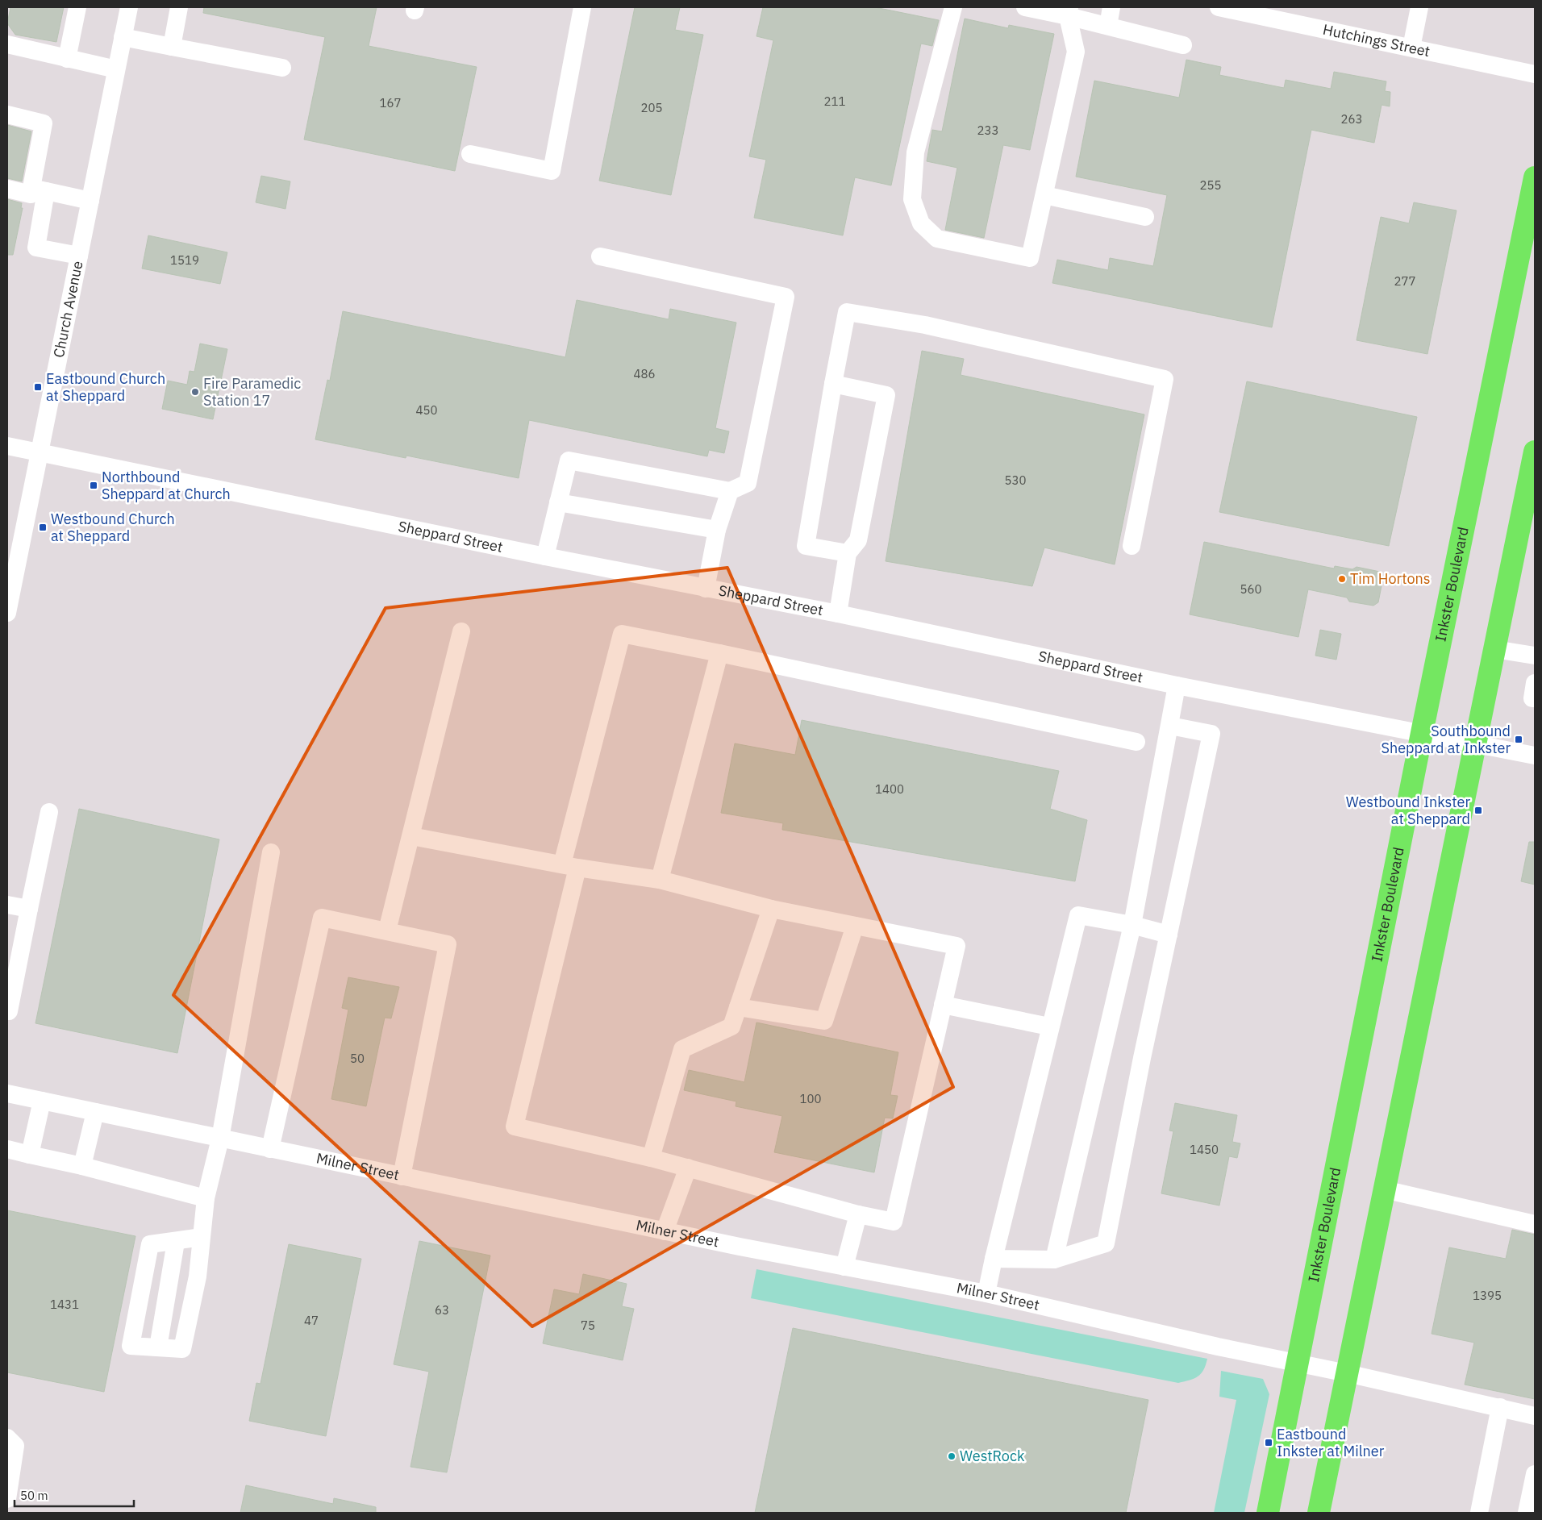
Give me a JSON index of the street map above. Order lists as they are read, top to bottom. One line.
{"streets":{"main road":["Inkster Boulevard"],"street":["Hutchings Street","Church Avenue","Sheppard Street","Milner Street"]},"crossings":[["Church Avenue","Sheppard Street"],["Sheppard Street","Inkster Boulevard"],["Inkster Boulevard","Milner Street"]],"places":{"transit":["Eastbound Church at Sheppard","Northbound Sheppard at Church","Westbound Church at Sheppard","Southbound Sheppard at Inkster","Westbound Inkster at Sheppard","Eastbound Inkster at Milner"],"other":["Fire Paramedic Station 17","Tim Hortons","WestRock"]},"house_numbers":["211","167","205","263","233","255","1519","277","486","450","530","560","1400","50","100","1450","1395","1431","63","47","75"],"scale_bar":"50 m"}
